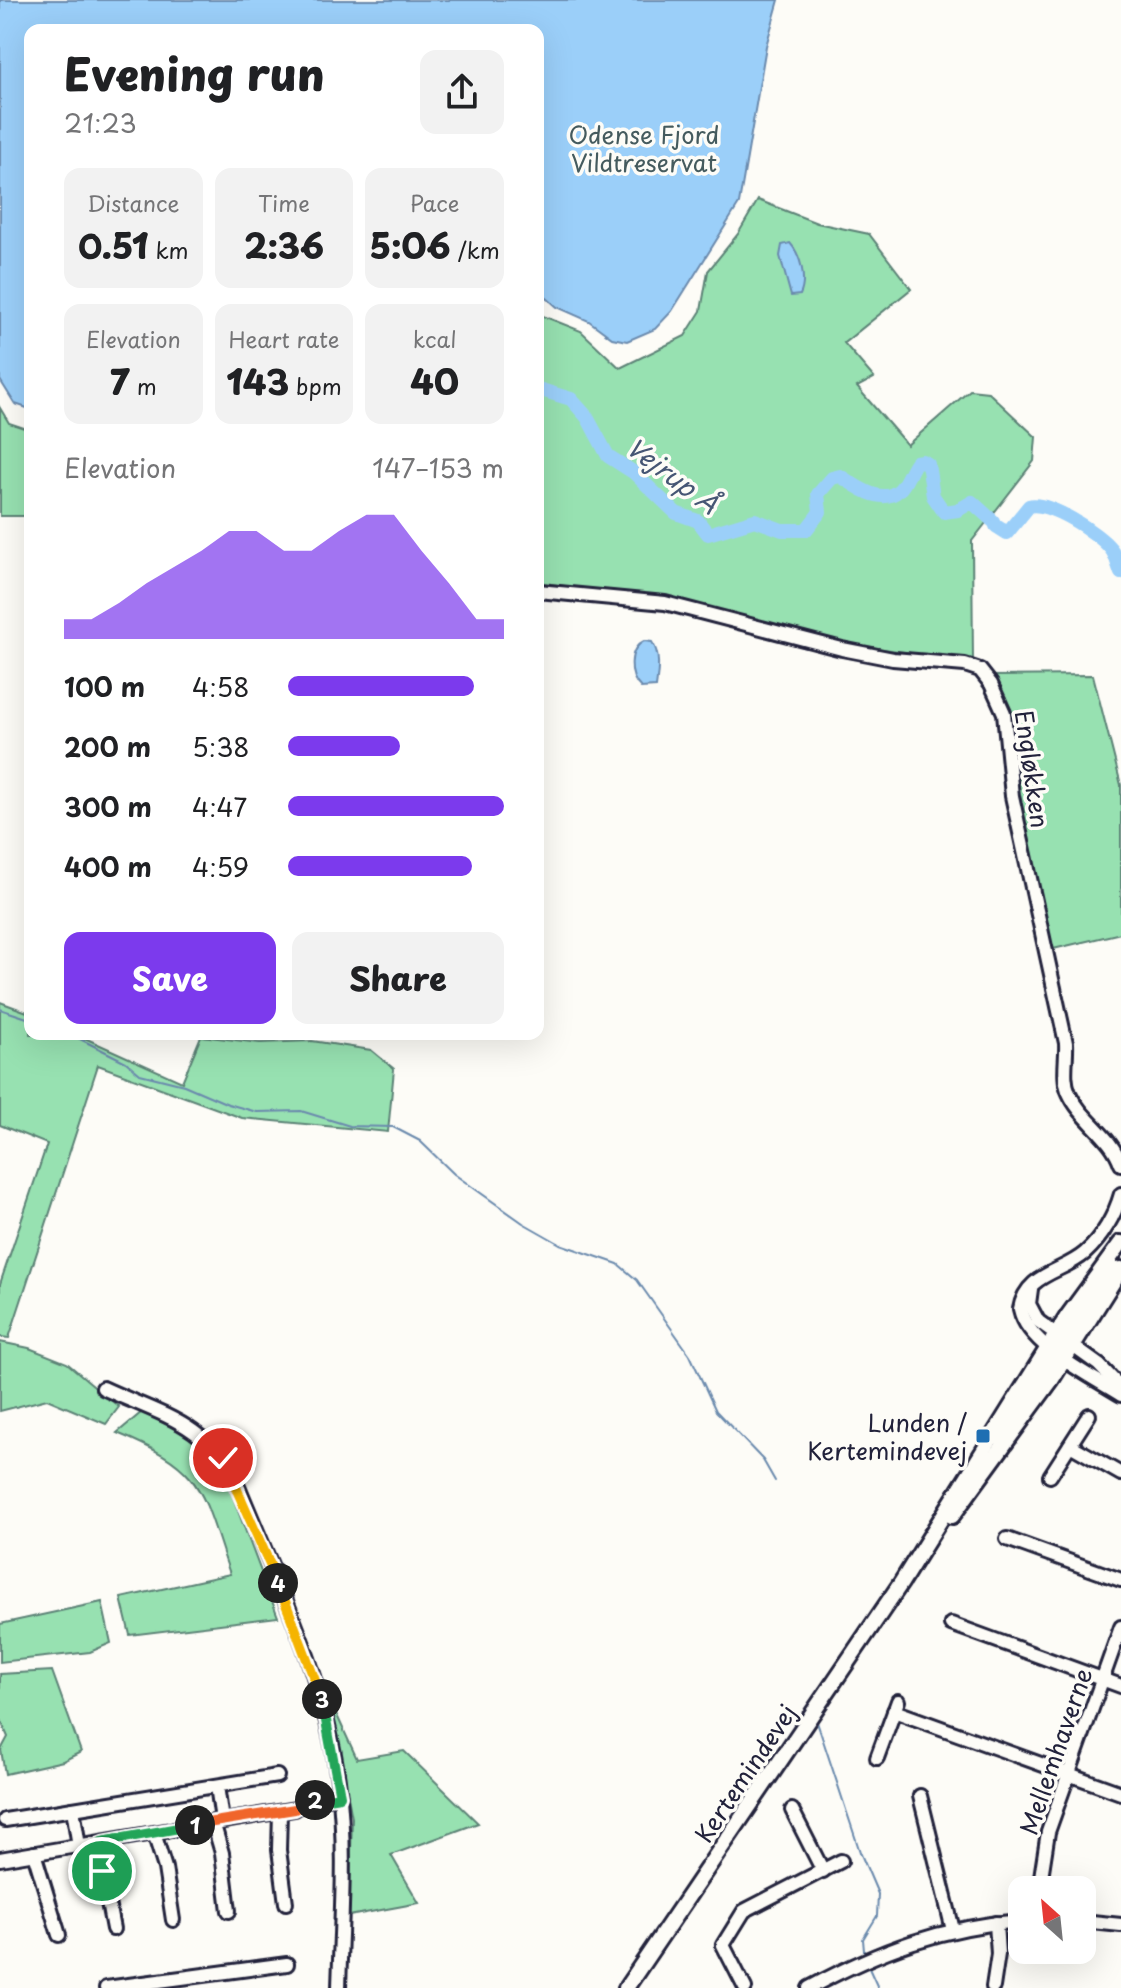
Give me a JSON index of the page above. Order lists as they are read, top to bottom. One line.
{"streets":{"main road":["Kertemindevej"],"street":["Engløkken","Mellemhaverne"]},"water":["Vejrup Å"],"parks":["Odense Fjord Vildtreservat"],"places":{"transit":["Lunden / Kertemindevej"]},"north":"top left","page":{"heading":["Evening run","21:23"],"stats":[["Distance","0.51 km"],["Time","2:36"],["Pace","5:06 /km"],["Elevation","7 m"],["Heart rate","143 bpm"],["kcal","40"]],"chart":["Elevation","147–153 m"],"list":[{"name":"100 m","note":"4:58"},{"name":"200 m","note":"5:38"},{"name":"300 m","note":"4:47"},{"name":"400 m","note":"4:59"}],"buttons":["Save","Share"],"pins":["4","3","2","1"]}}
